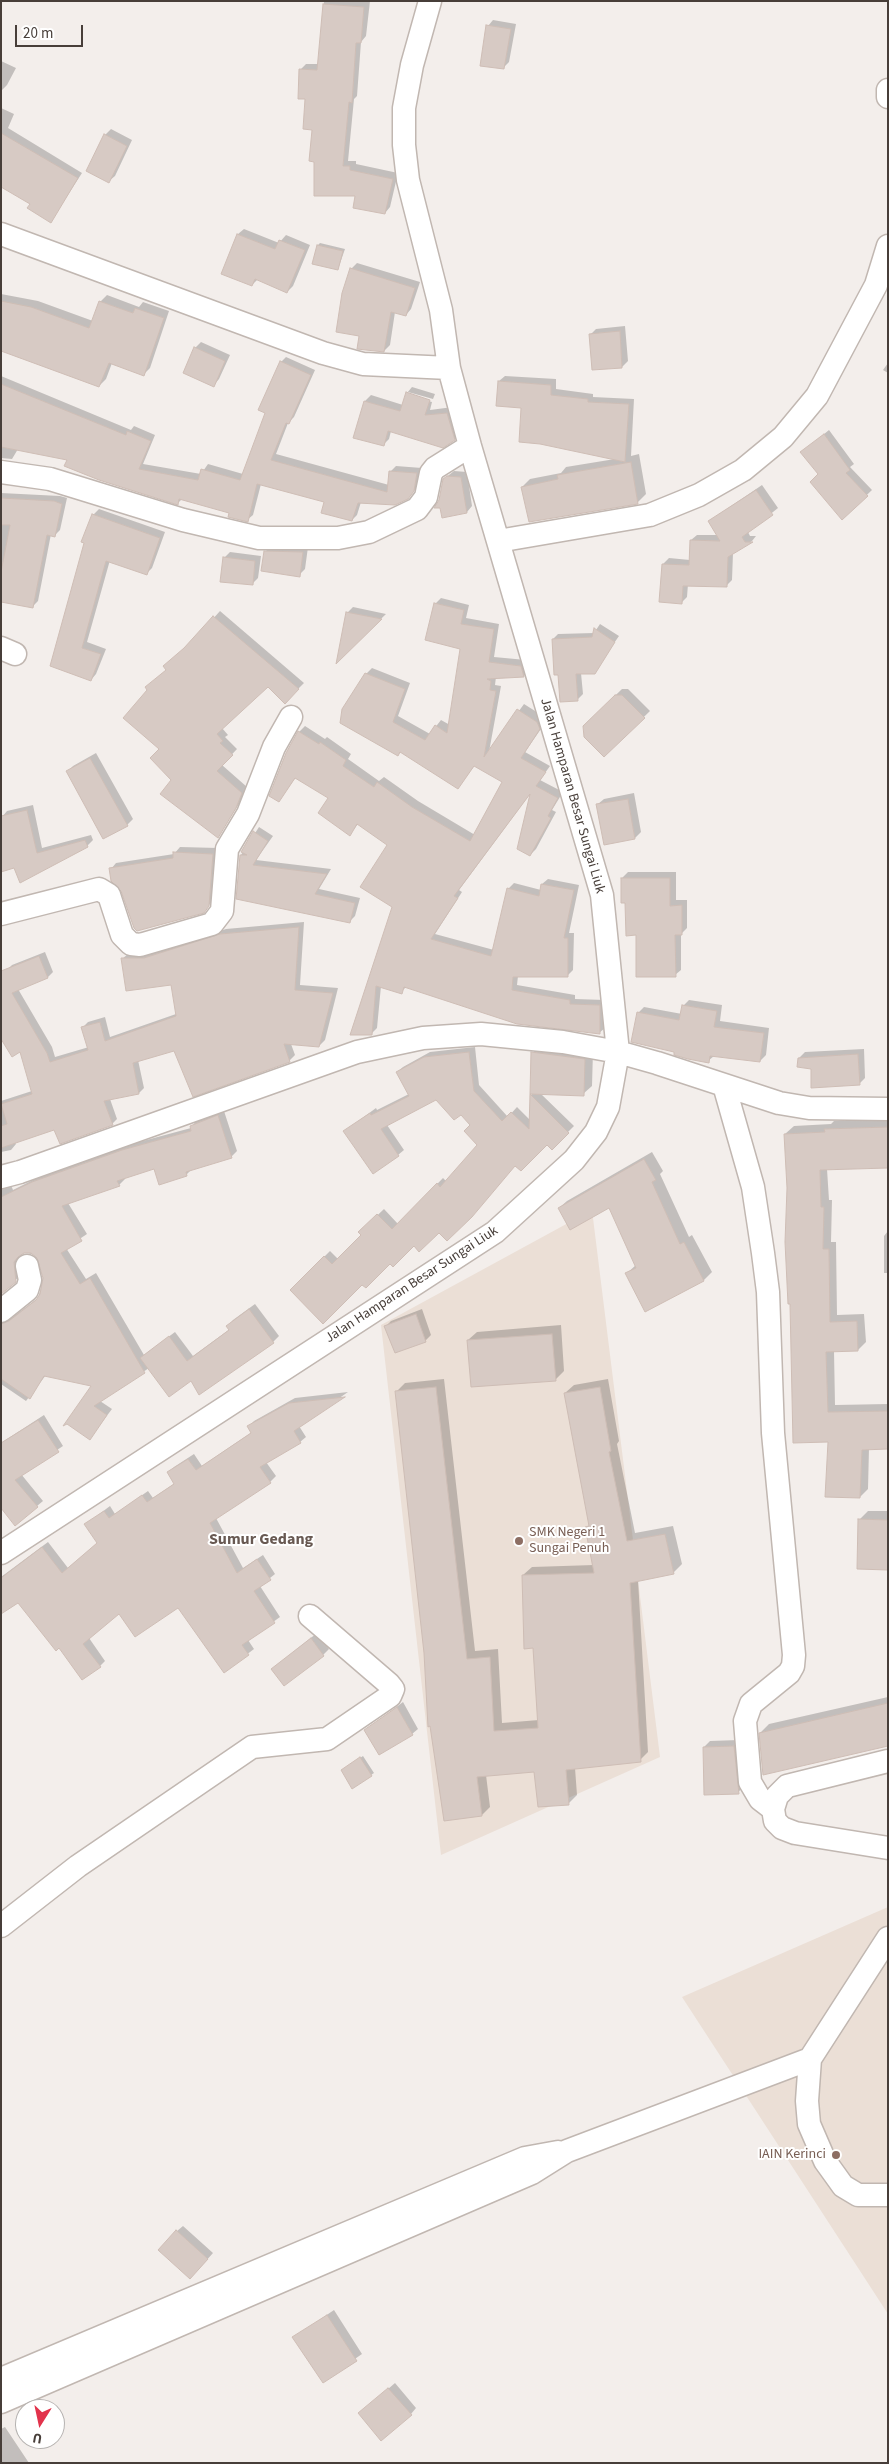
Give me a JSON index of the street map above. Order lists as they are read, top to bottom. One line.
{"streets":{"street":["Jalan Hamparan Besar Sungai Liuk"]},"districts":["Sumur Gedang"],"places":["SMK Negeri 1 Sungai Penuh","IAIN Kerinci"],"scale_bar":"20 m","north":"bottom"}
